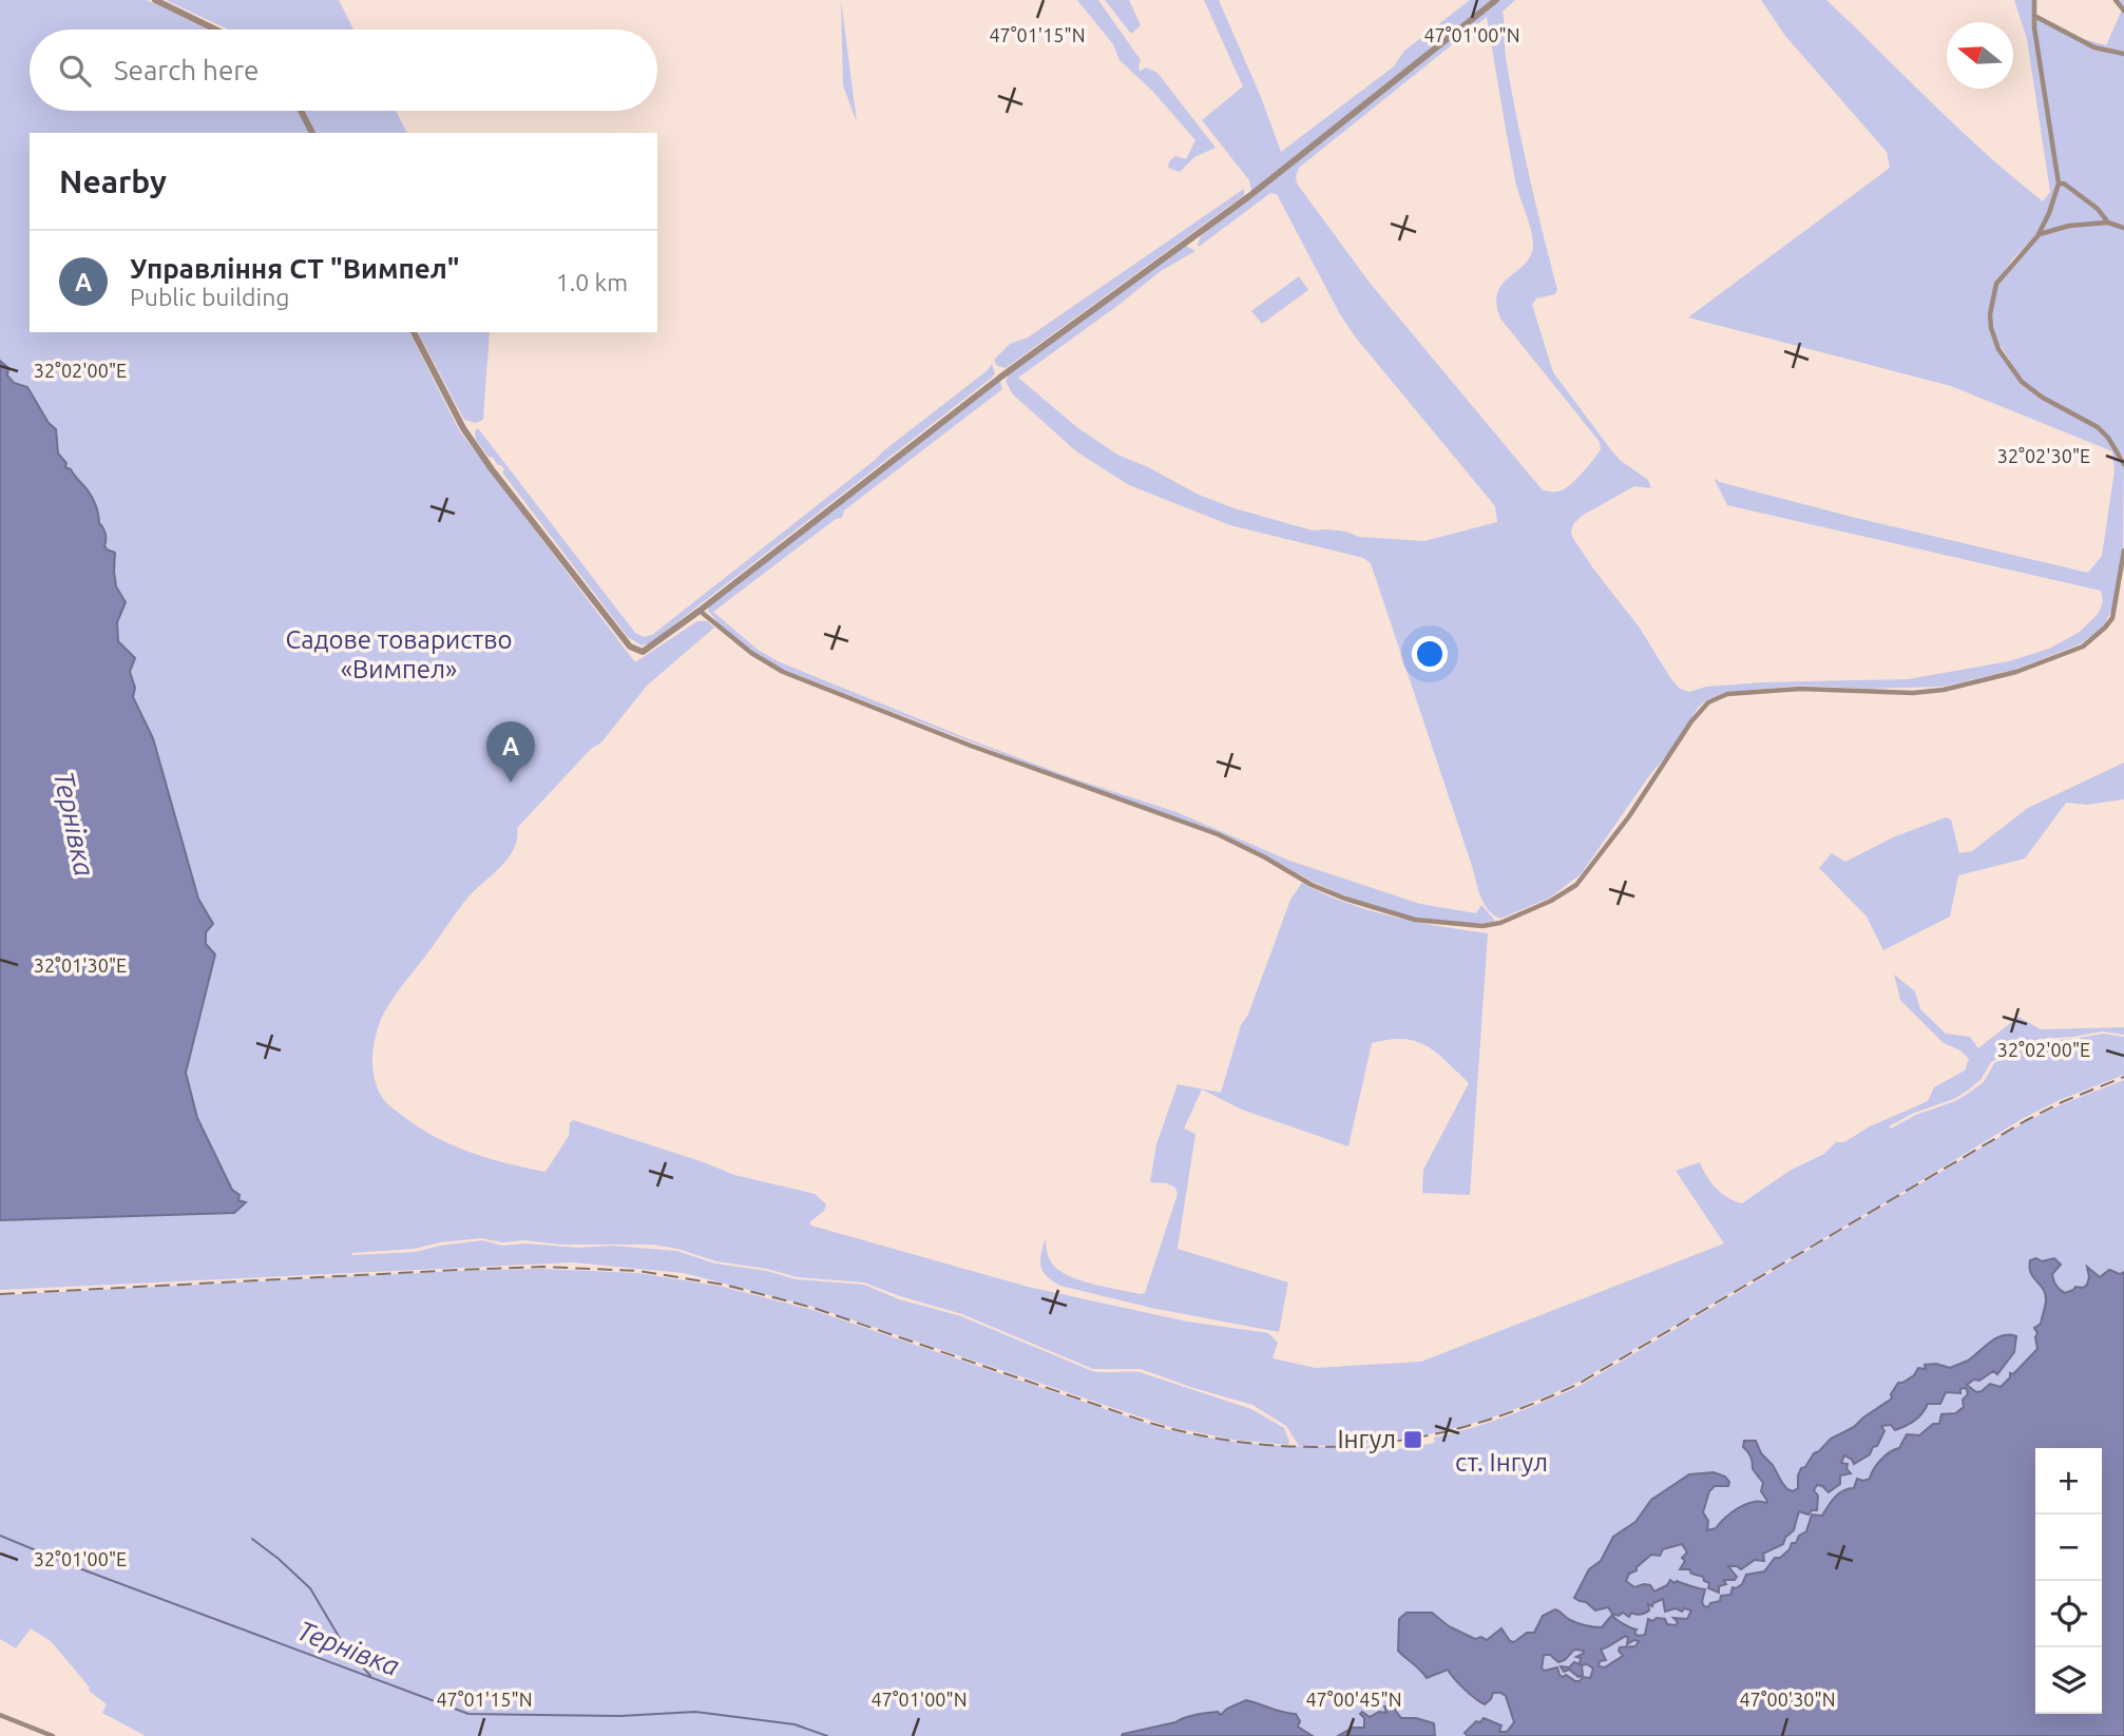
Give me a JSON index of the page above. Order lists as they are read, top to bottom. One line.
{"water":["Тернівка"],"parks":["Садове товариство «Вимпел»","ст. Інгул"],"places":{"transit":["Інгул"]},"north":"left","page":{"search":"Search here","heading":"Nearby","list":[{"mark":"A","name":"Управління СТ \"Вимпел\"","note":"Public building","value":"1.0 km"}],"pins":"A","map_buttons":["+","−"]},"coordinates":["47°01'15\"N","47°01'00\"N","32°02'00\"E","32°02'30\"E","32°01'30\"E","32°01'00\"E","47°00'45\"N","47°00'30\"N"]}
